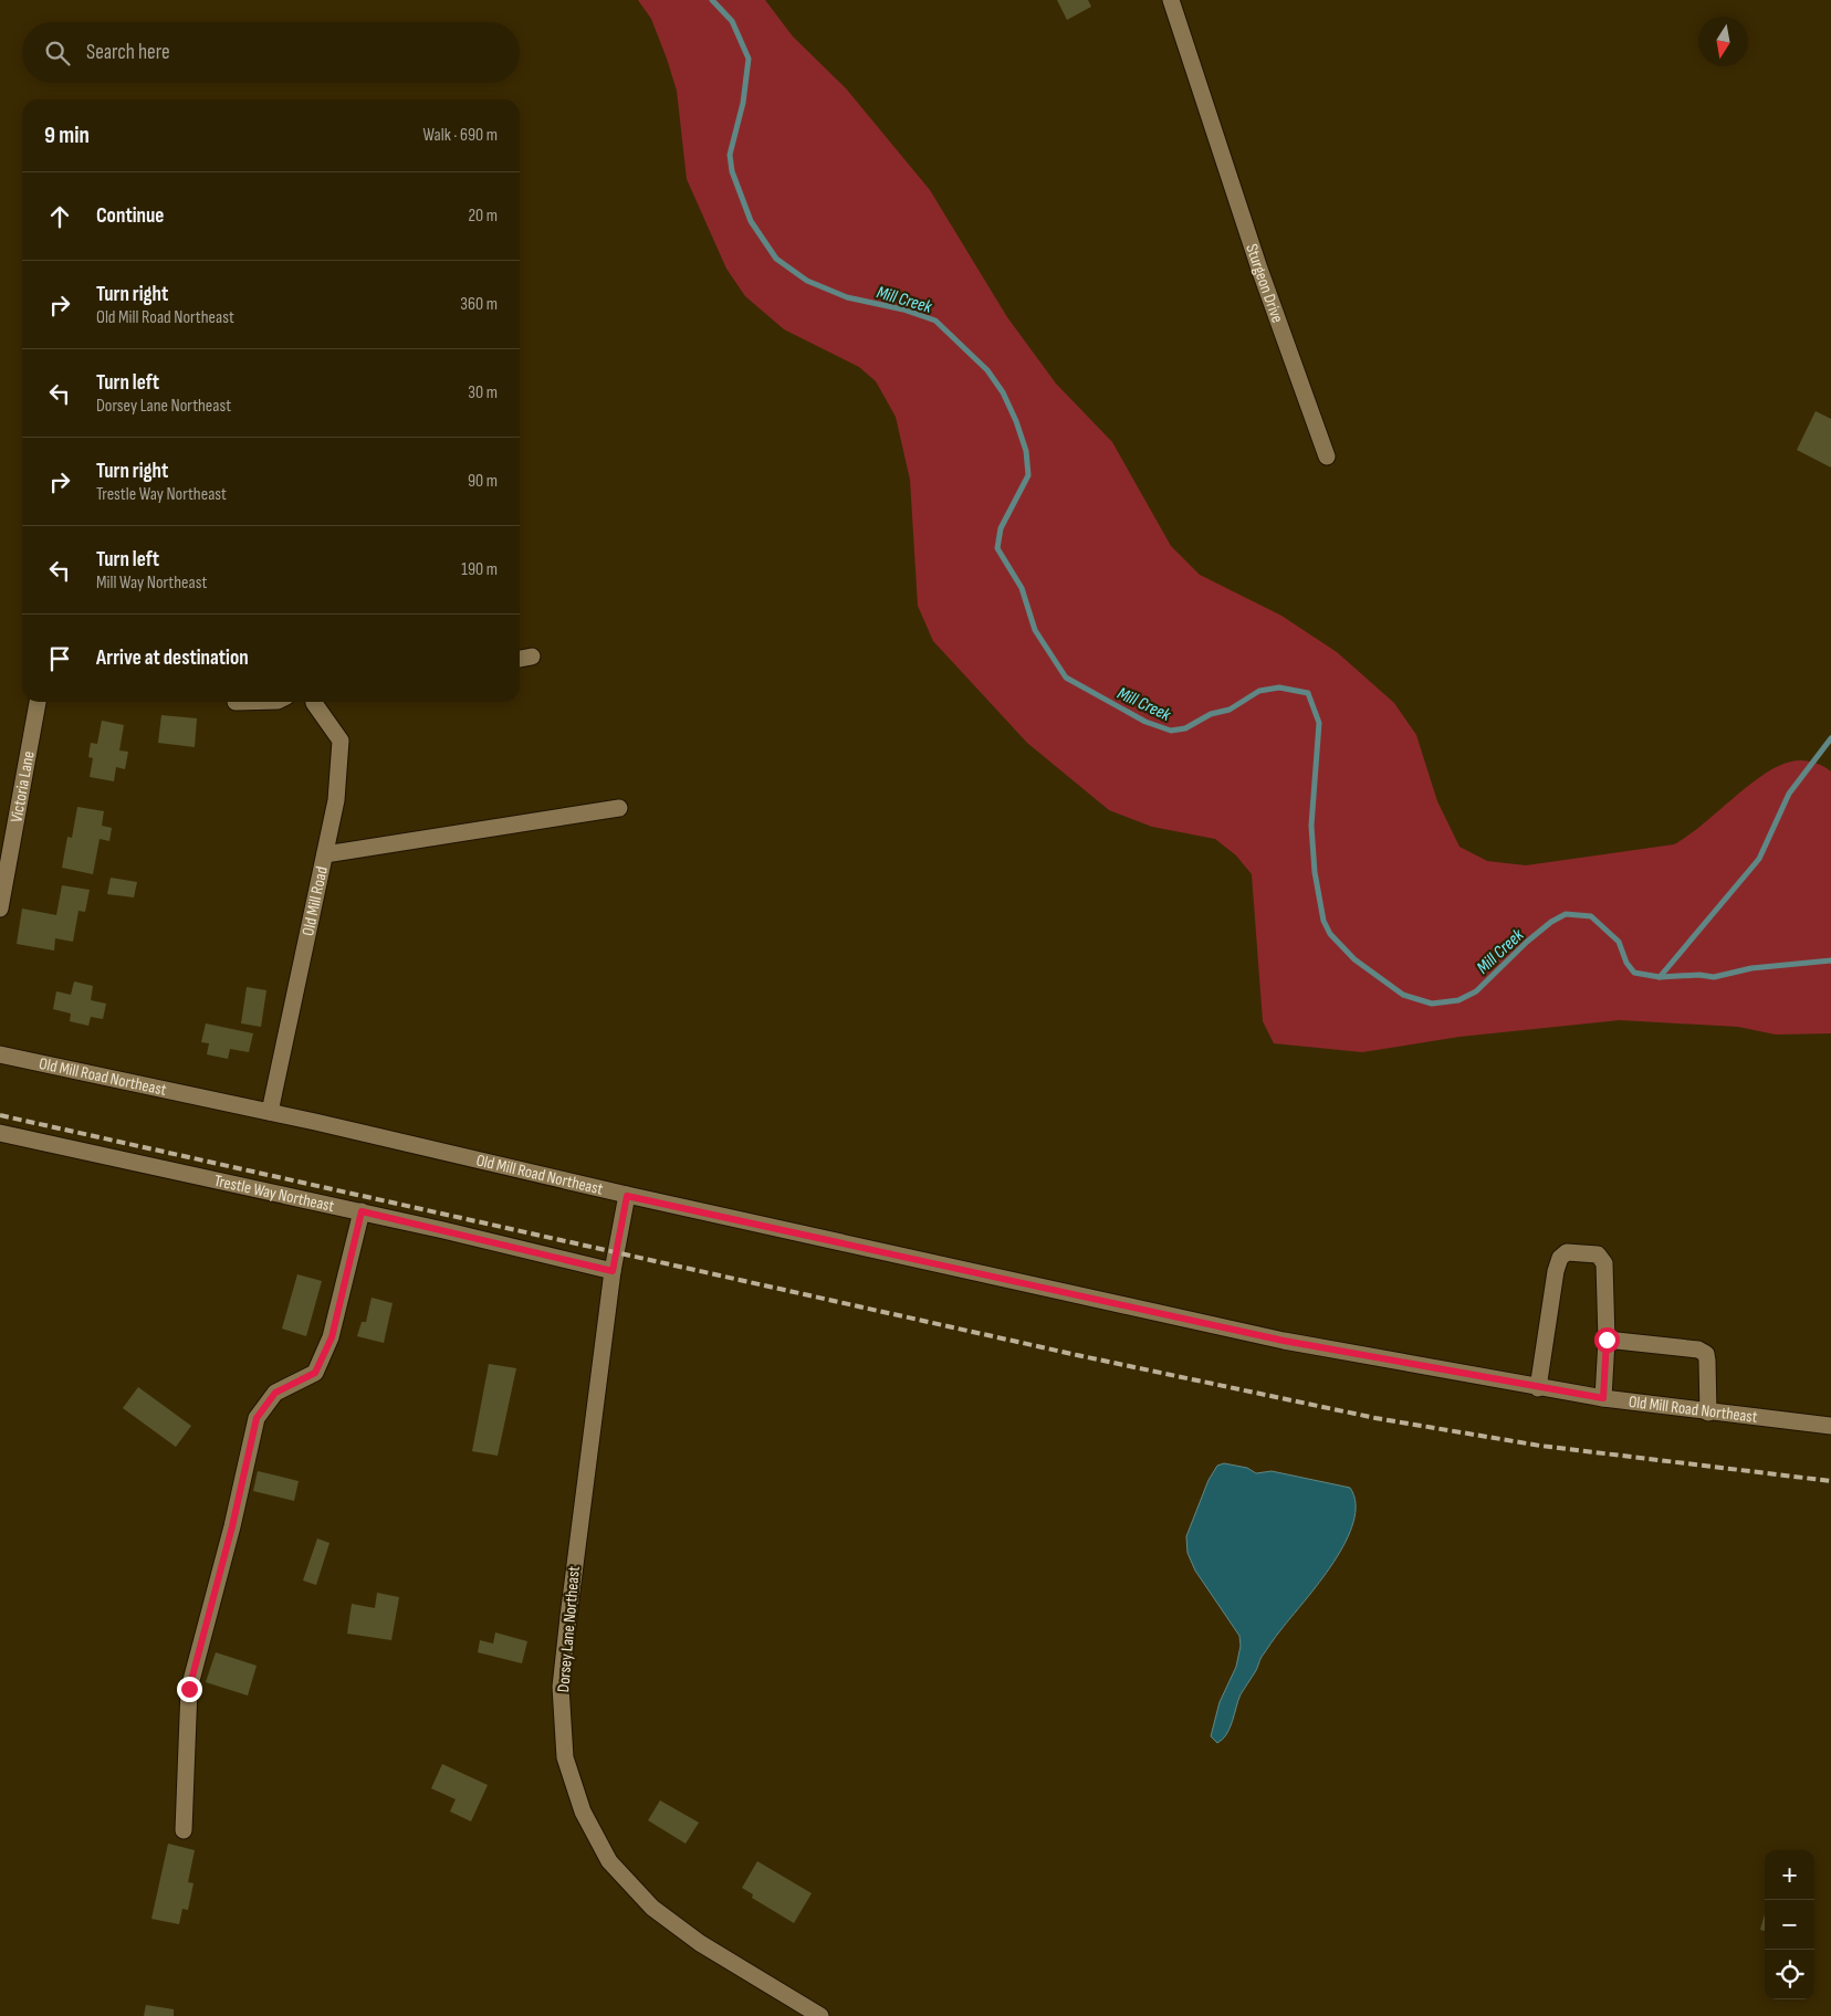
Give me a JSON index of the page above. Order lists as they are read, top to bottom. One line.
{"streets":{"street":["Sturgeon Drive","Victoria Lane","Old Mill Road","Old Mill Road Northeast","Trestle Way Northeast","Dorsey Lane Northeast"]},"crossings":[["Old Mill Road","Old Mill Road Northeast"],["Old Mill Road Northeast","Dorsey Lane Northeast"],["Trestle Way Northeast","Dorsey Lane Northeast"]],"water":["Mill Creek"],"north":"bottom","page":{"search":"Search here","heading":["9 min","Walk · 690 m"],"list":[["Continue","20 m"],["Turn right","Old Mill Road Northeast","360 m"],["Turn left","Dorsey Lane Northeast","30 m"],["Turn right","Trestle Way Northeast","90 m"],["Turn left","Mill Way Northeast","190 m"],"Arrive at destination"],"map_buttons":["+","−"]}}
